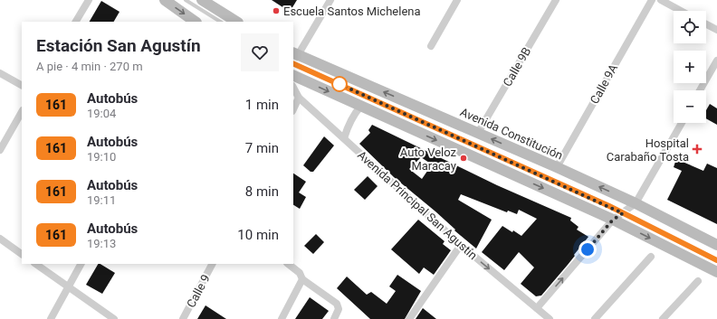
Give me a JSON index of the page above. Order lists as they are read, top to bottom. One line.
{"streets":{"street":["Calle 9B","Calle 9A","Avenida Constitución","Avenida Principal San Agustín","Calle 9"]},"crossings":[["Calle 9B","Avenida Constitución"],["Calle 9A","Avenida Constitución"]],"places":{"other":["Escuela Santos Michelena","Auto Veloz Maracay"],"health":["Hospital Carabaño Tosta"]},"lines":["bus line 161"],"page":{"map_buttons":["+","−"],"heading":["Estación San Agustín","A pie · 4 min · 270 m"],"list":[{"mark":"161","name":"Autobús","note":"19:04","value":"1 min"},{"mark":"161","name":"Autobús","note":"19:10","value":"7 min"},{"mark":"161","name":"Autobús","note":"19:11","value":"8 min"},{"mark":"161","name":"Autobús","note":"19:13","value":"10 min"}]}}
